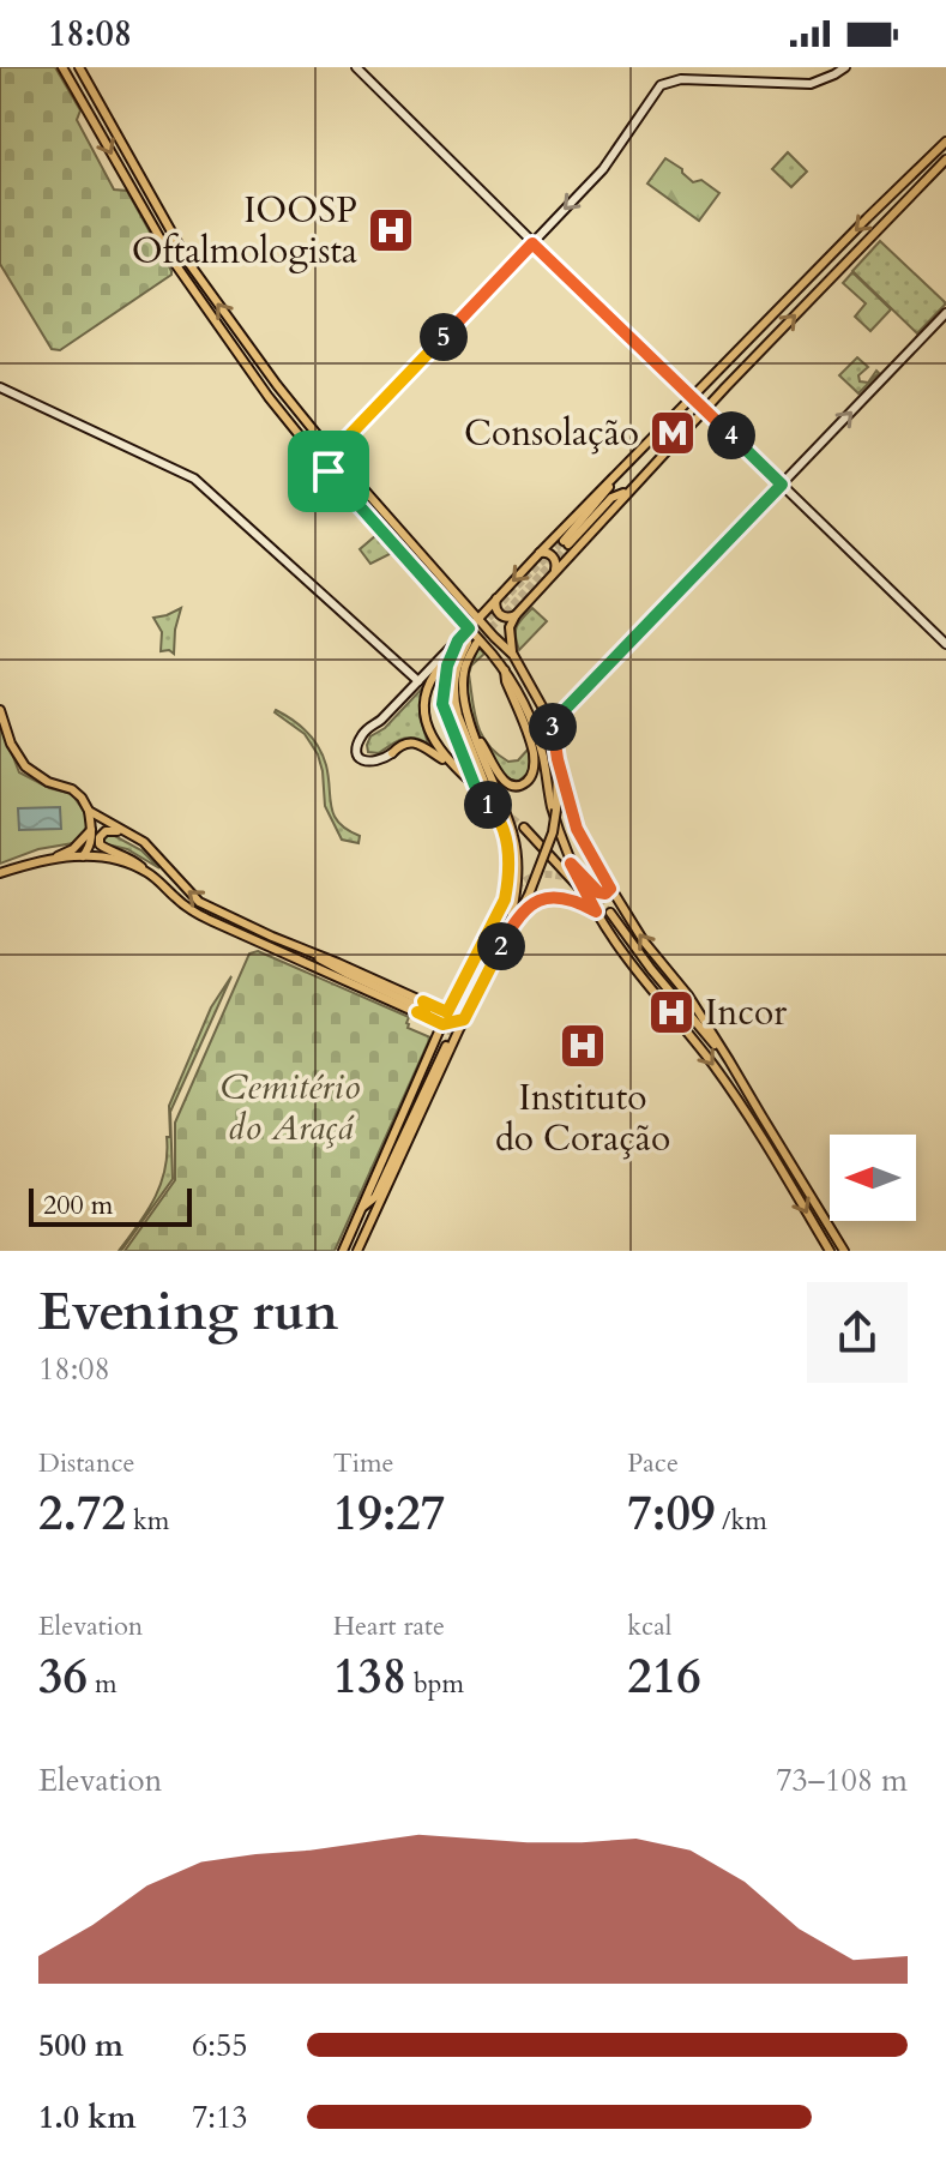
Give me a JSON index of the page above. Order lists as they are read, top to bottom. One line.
{"parks":["Cemitério do Araçá"],"places":{"hospital":["IOOSP Oftalmologista","Incor","Instituto do Coração"],"metro station":["Consolação"]},"scale_bar":"200 m","north":"left","page":{"status":"18:08","pins":["5","4","3","1","2"],"scale":"200 m","heading":["Evening run","18:08"],"stats":[["Distance","2.72 km"],["Time","19:27"],["Pace","7:09 /km"],["Elevation","36 m"],["Heart rate","138 bpm"],["kcal","216"]],"chart":["Elevation","73–108 m"],"list":[{"name":"500 m","note":"6:55"},{"name":"1.0 km","note":"7:13"}]}}
